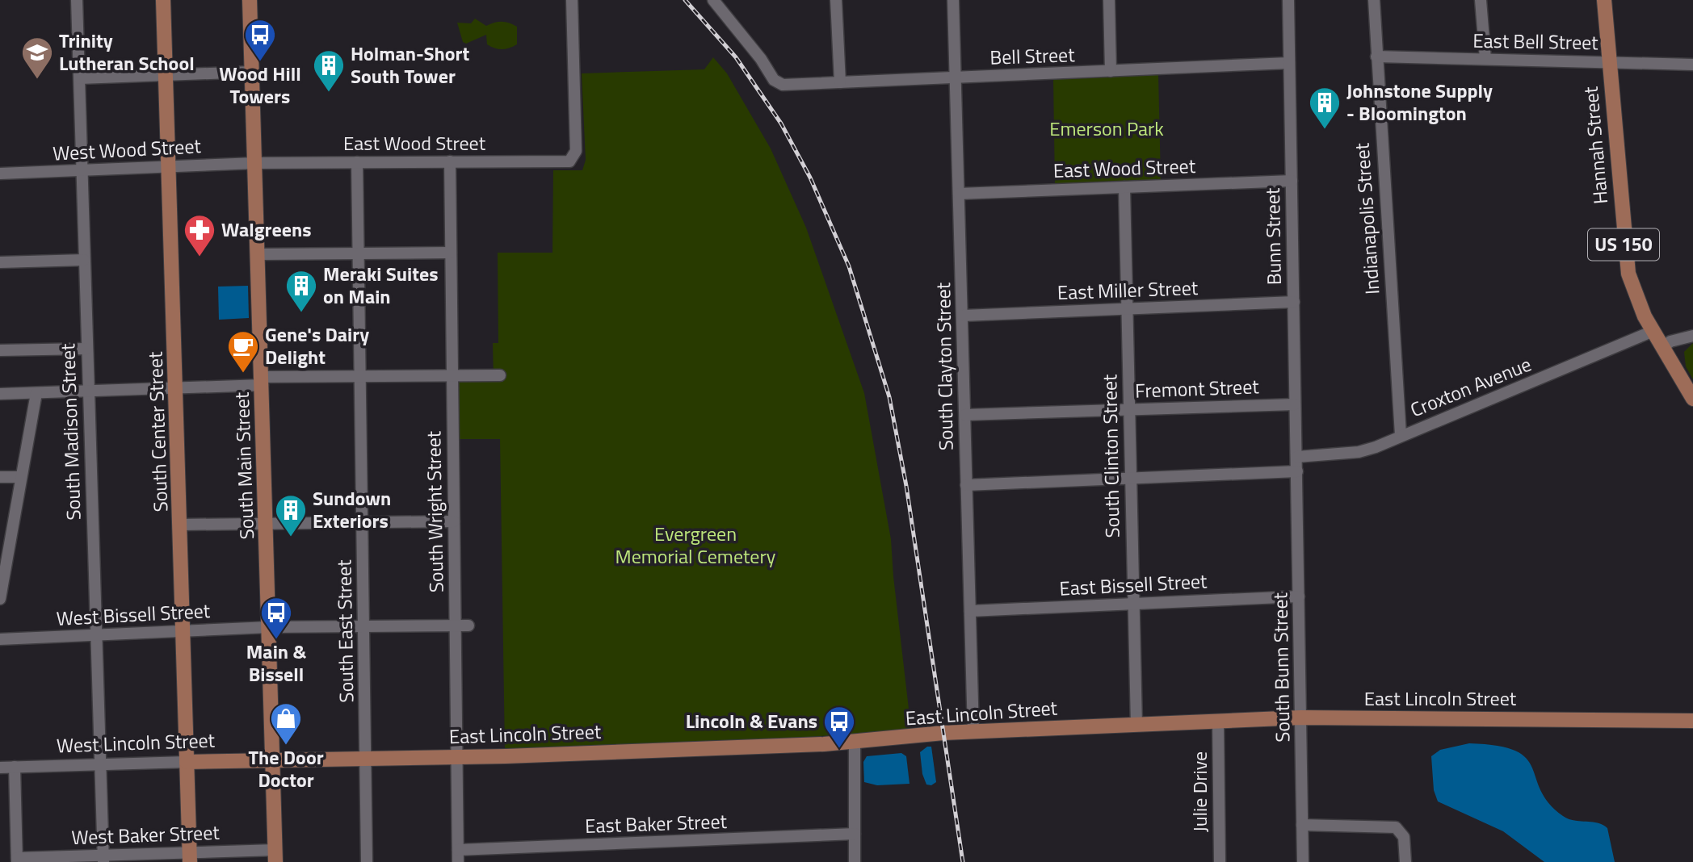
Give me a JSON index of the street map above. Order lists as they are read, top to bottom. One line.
{"streets":{"main road":["Hannah Street","US 150","South Center Street","South Main Street","East Lincoln Street","West Lincoln Street"],"street":["East Bell Street","Bell Street","East Wood Street","West Wood Street","Indianapolis Street","Bunn Street","East Miller Street","South Clayton Street","Croxton Avenue","Fremont Street","South Madison Street","South Clinton Street","South Wright Street","East Bissell Street","West Bissell Street","South East Street","South Bunn Street","Julie Drive","East Baker Street","West Baker Street"]},"crossings":[["East Bell Street","Hannah Street"],["East Bell Street","Indianapolis Street"],["Bell Street","Bunn Street"],["Bell Street","South Clayton Street"],["East Wood Street","West Wood Street"],["East Wood Street","Bunn Street"],["East Wood Street","South Clayton Street"],["East Wood Street","South Clinton Street"],["East Wood Street","South Main Street"],["East Wood Street","South Wright Street"],["East Wood Street","South East Street"],["Hannah Street","US 150"],["Hannah Street","Croxton Avenue"],["West Wood Street","South Madison Street"],["West Wood Street","South Center Street"],["West Wood Street","South Main Street"],["Indianapolis Street","Croxton Avenue"],["Bunn Street","East Miller Street"],["Bunn Street","Croxton Avenue"],["Bunn Street","Fremont Street"],["Bunn Street","South Bunn Street"],["East Miller Street","South Clayton Street"],["East Miller Street","South Clinton Street"],["South Clayton Street","Fremont Street"],["South Clayton Street","East Bissell Street"],["South Clayton Street","East Lincoln Street"],["Fremont Street","South Clinton Street"],["South Madison Street","West Bissell Street"],["South Madison Street","West Lincoln Street"],["South Madison Street","West Baker Street"],["South Center Street","West Bissell Street"],["South Center Street","West Lincoln Street"],["South Center Street","West Baker Street"],["South Clinton Street","East Bissell Street"],["South Clinton Street","East Lincoln Street"],["South Main Street","West Bissell Street"],["South Main Street","East Lincoln Street"],["South Main Street","West Lincoln Street"],["South Main Street","West Baker Street"],["South Wright Street","East Lincoln Street"],["South Wright Street","East Baker Street"],["East Bissell Street","South Bunn Street"],["South East Street","East Lincoln Street"],["South Bunn Street","East Lincoln Street"],["East Lincoln Street","West Lincoln Street"],["East Lincoln Street","Julie Drive"]],"parks":["Emerson Park","Evergreen Memorial Cemetery"],"places":{"bus stop":["Wood Hill Towers","Main & Bissell","Lincoln & Evans"],"school or university":["Trinity Lutheran School"],"building":["Holman-Short South Tower","Johnstone Supply - Bloomington","Meraki Suites on Main","Sundown Exteriors"],"pharmacy":["Walgreens"],"cafe":["Gene's Dairy Delight"],"shop":["The Door Doctor"]}}
